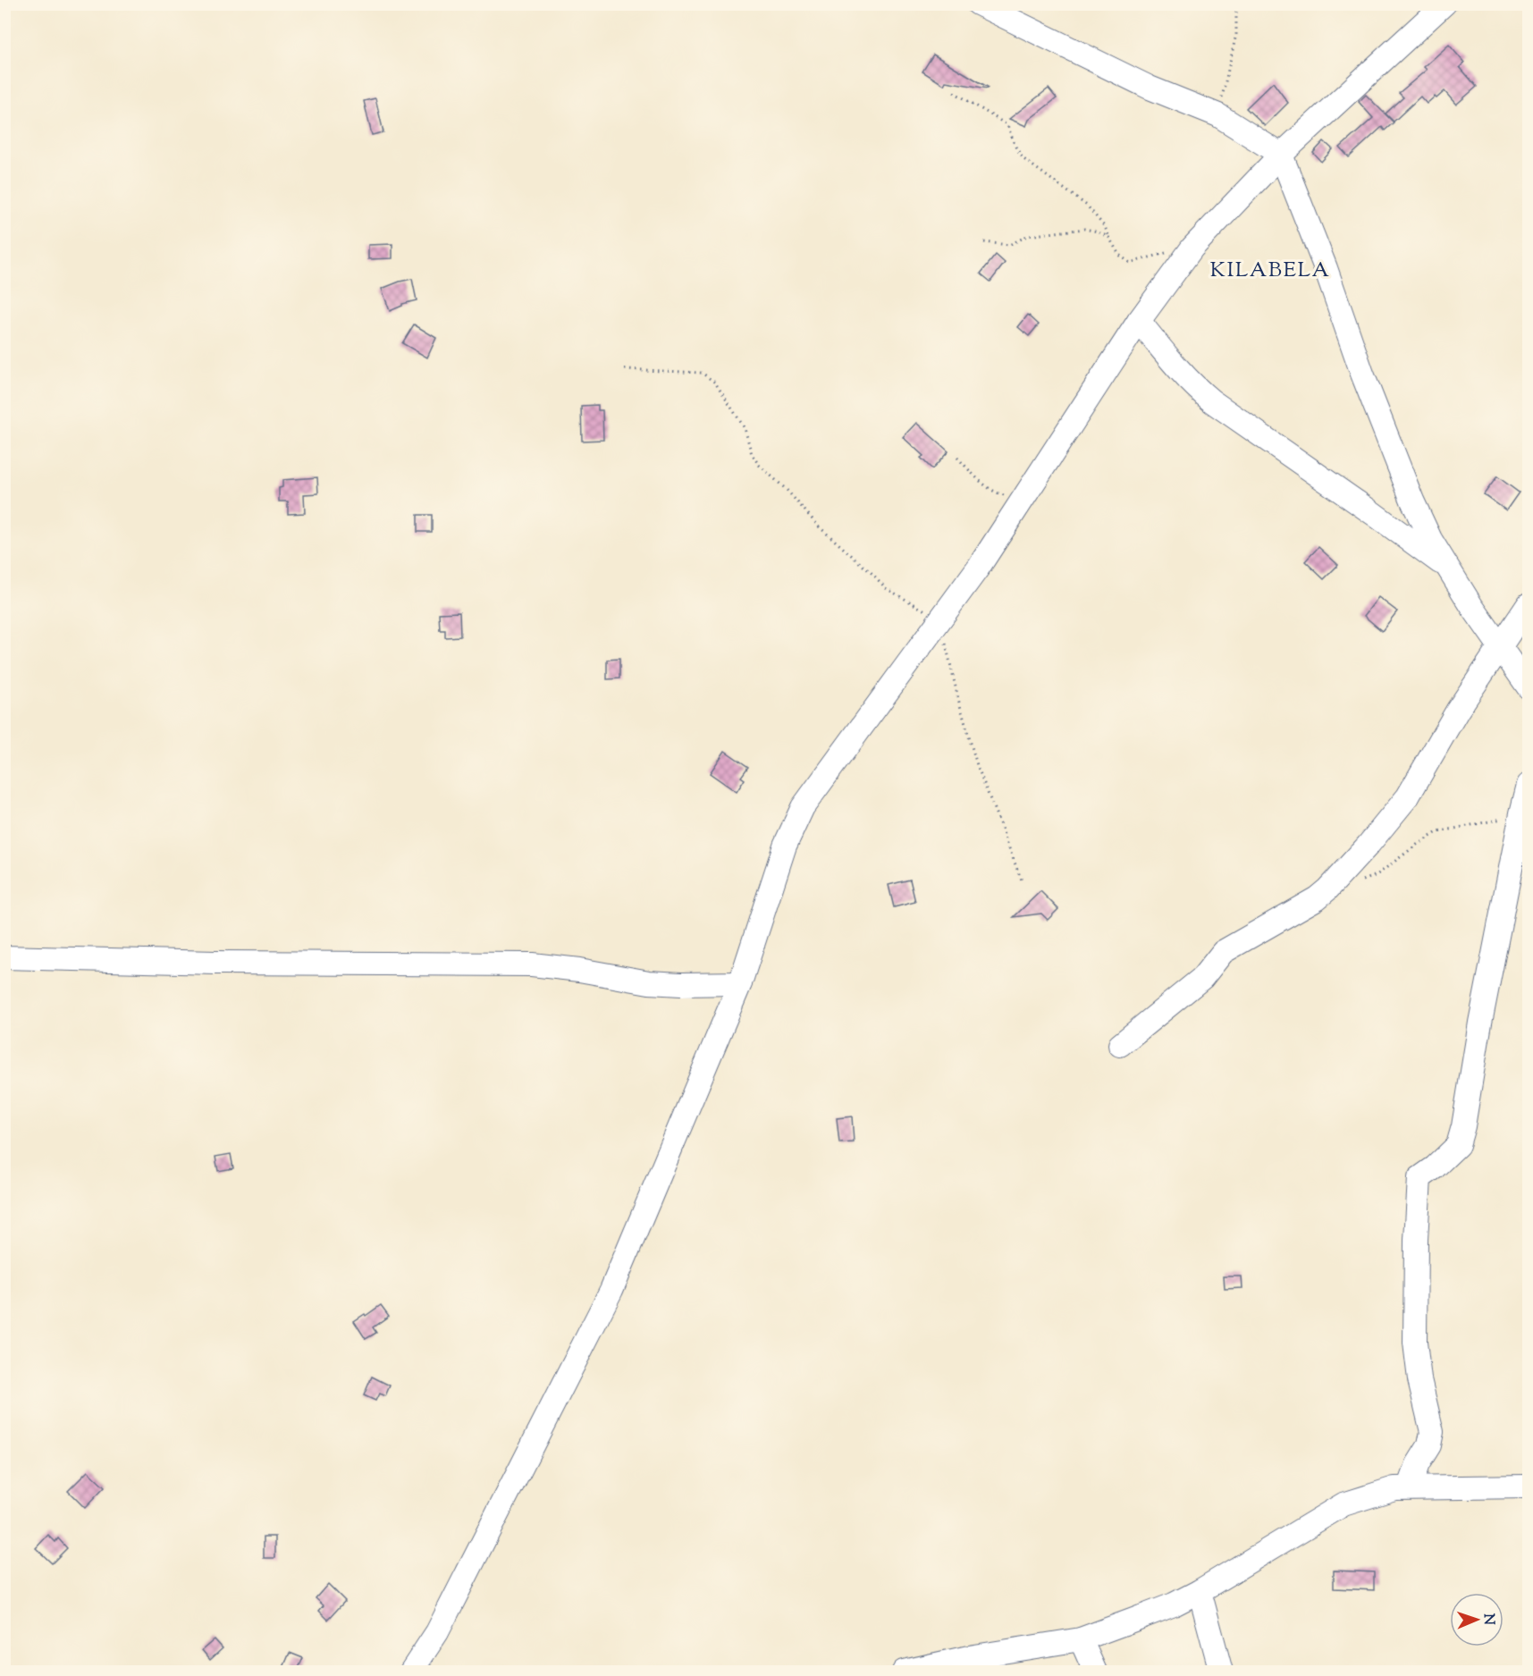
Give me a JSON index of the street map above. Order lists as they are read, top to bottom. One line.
{"districts":["KILABELA"],"north":"right"}
